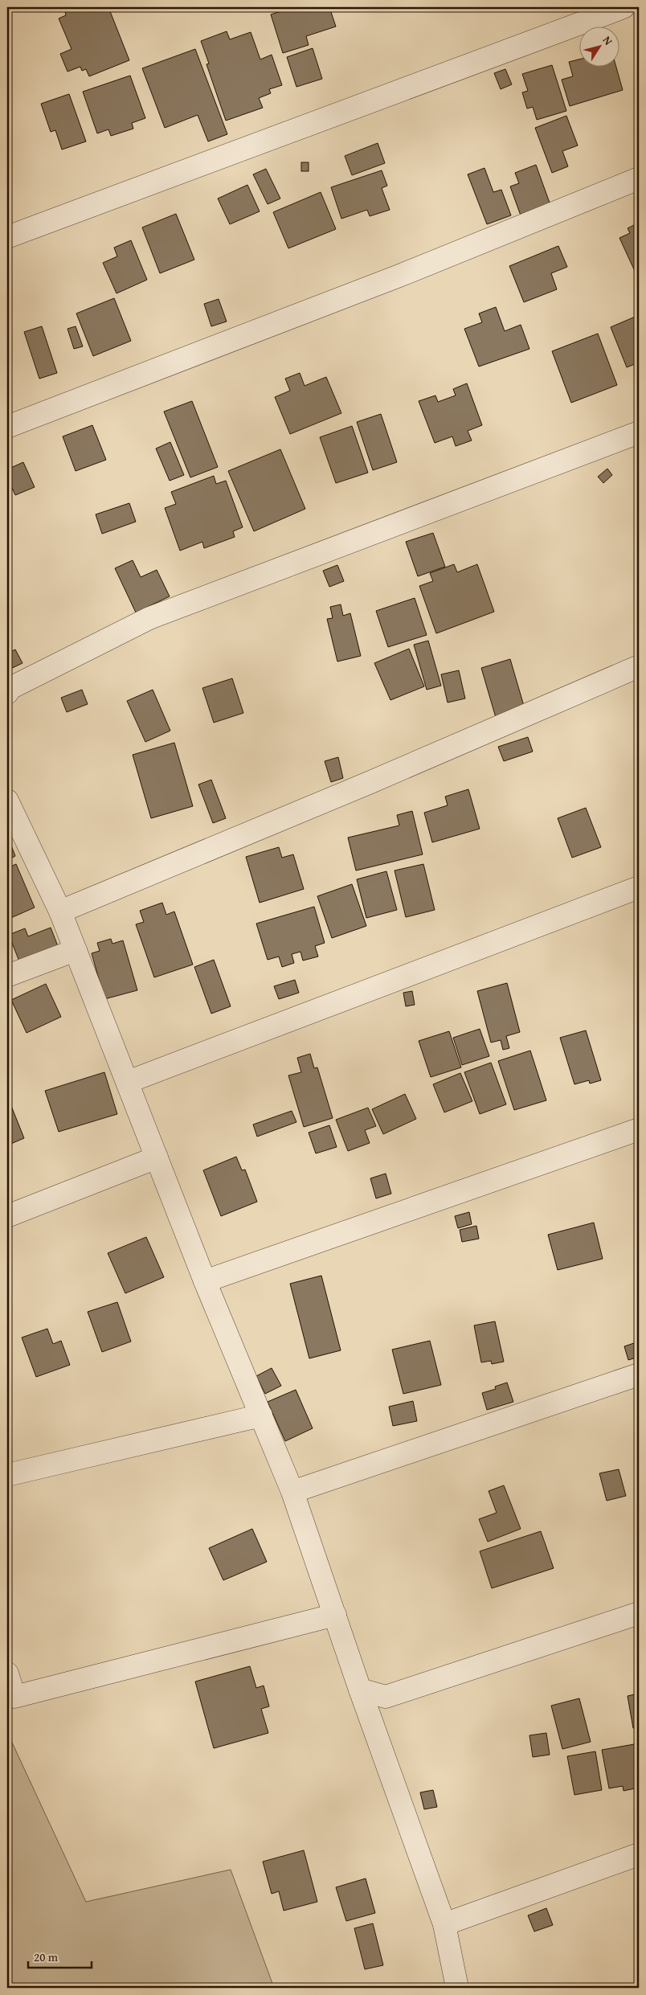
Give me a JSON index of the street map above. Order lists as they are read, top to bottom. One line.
{"scale_bar":"20 m","north":"top right"}
